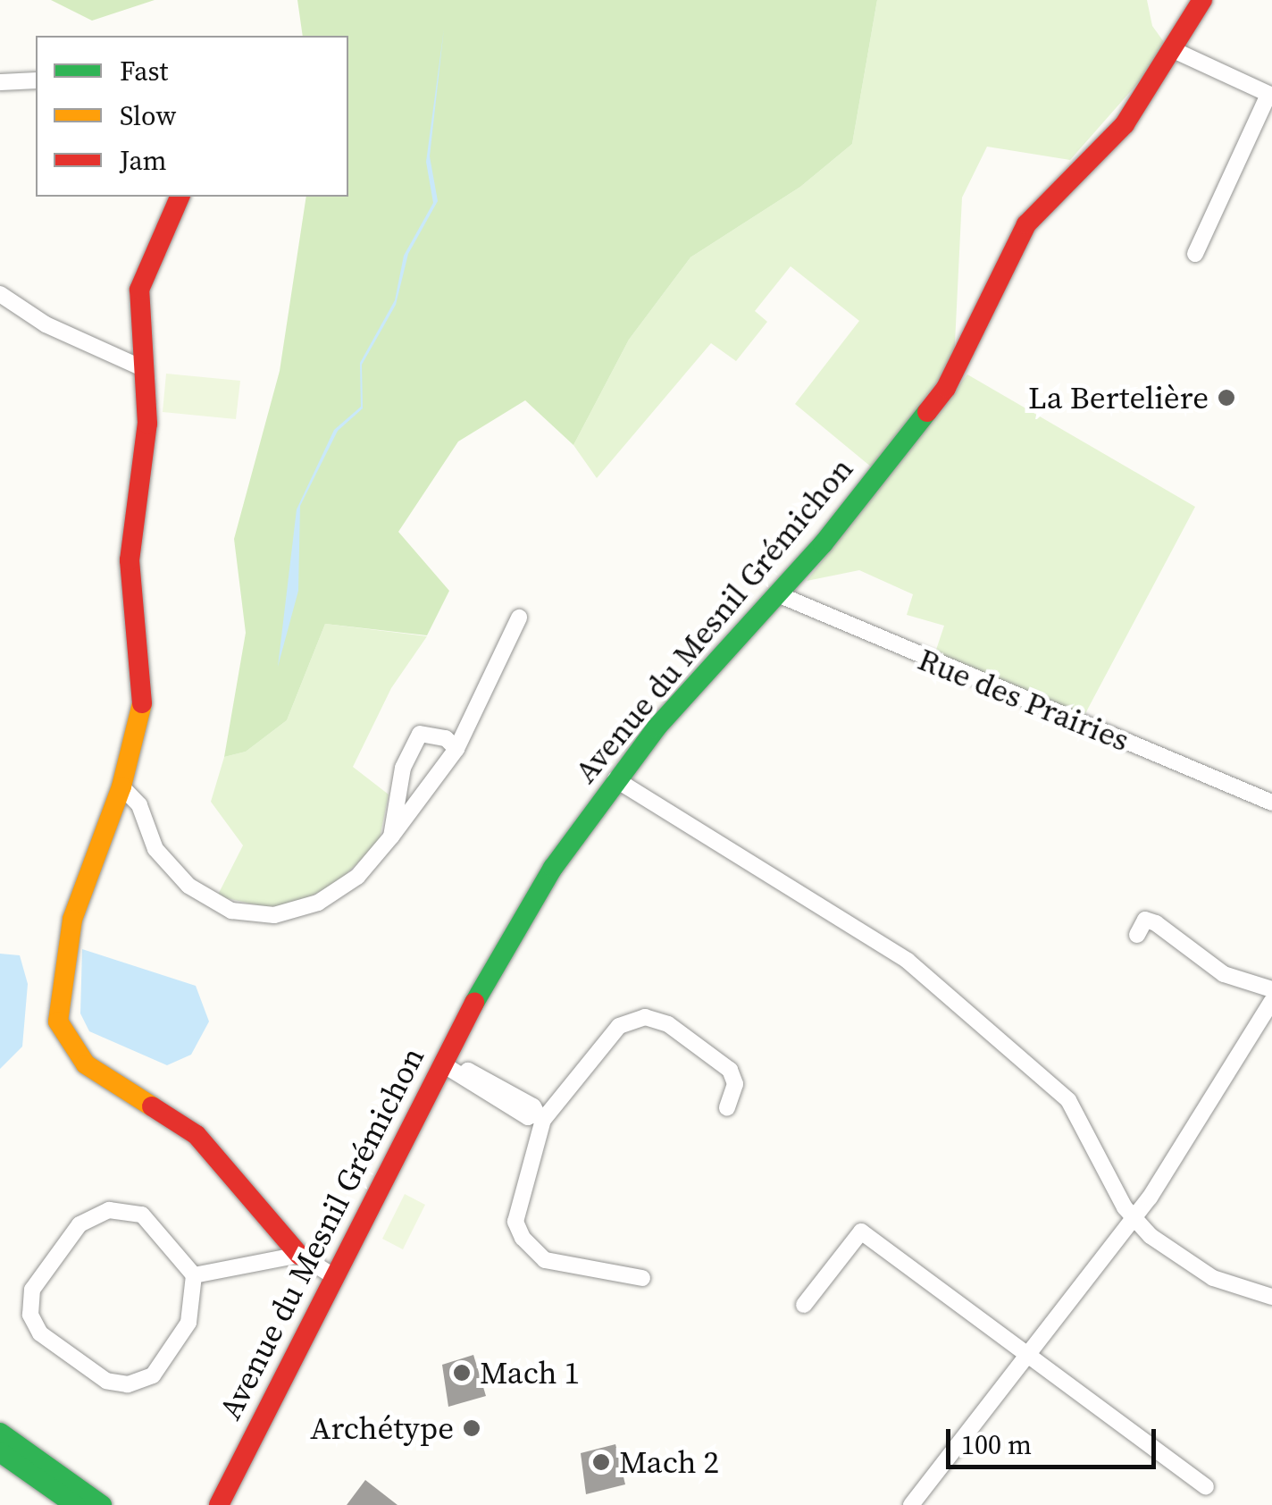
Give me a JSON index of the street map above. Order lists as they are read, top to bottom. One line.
{"streets":{"street":["Avenue du Mesnil Grémichon","Rue des Prairies"]},"crossings":[["Avenue du Mesnil Grémichon","Rue des Prairies"]],"places":["La Bertelière","Mach 1","Archétype","Mach 2"],"legend":["Fast","Slow","Jam"],"scale_bar":"100 m"}
